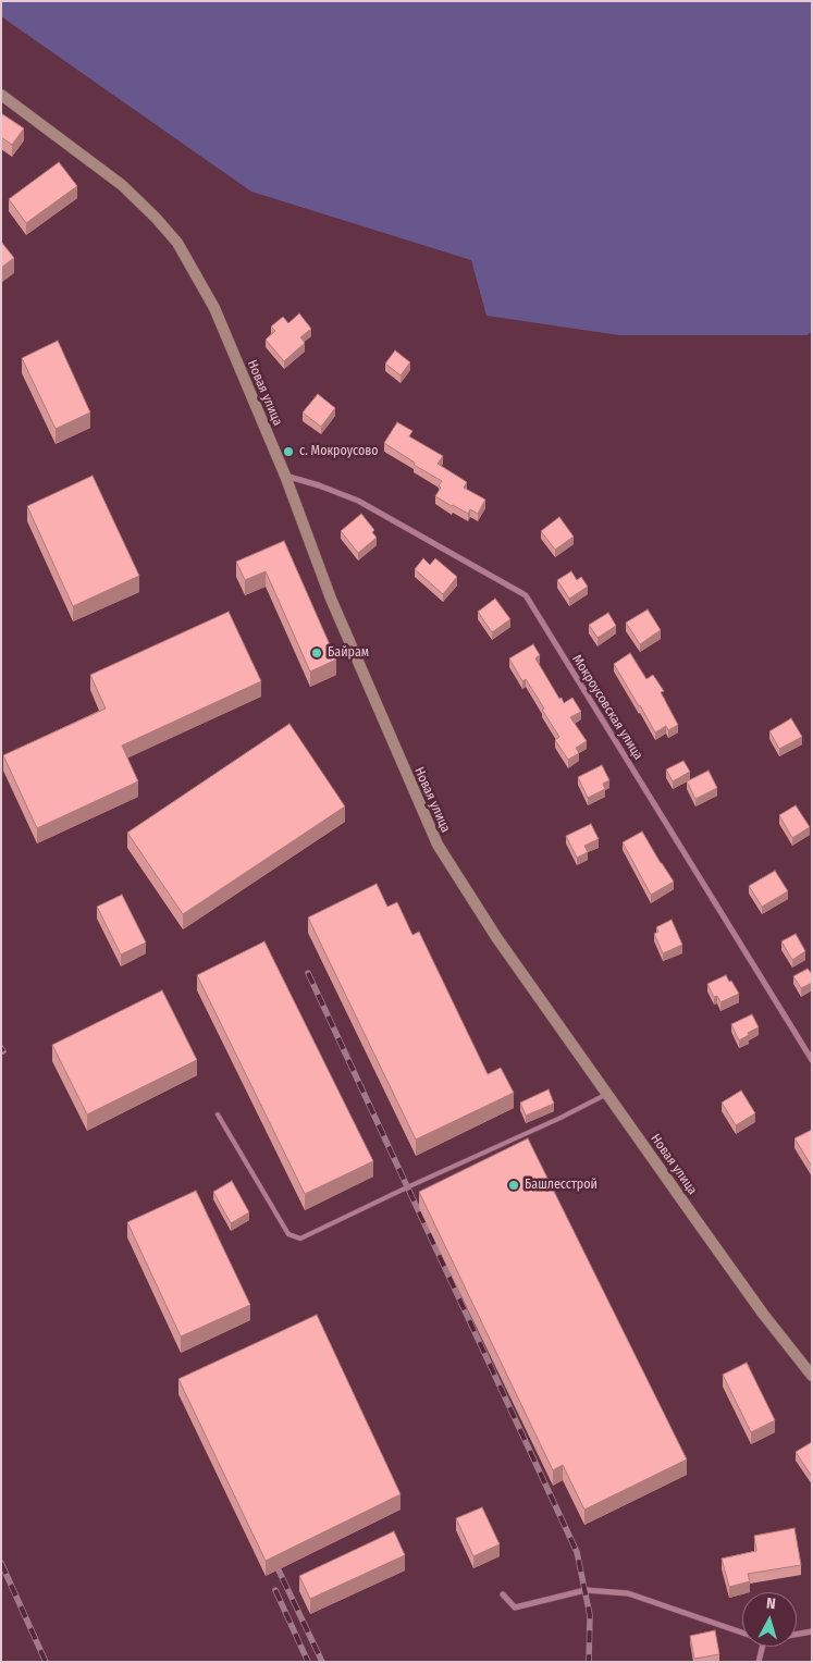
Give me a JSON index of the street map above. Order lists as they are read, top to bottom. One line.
{"streets":{"main road":["Новая улица"],"street":["Мокроусовская улица"]},"crossings":[["Новая улица","Мокроусовская улица"]],"places":["с. Мокроусово","Байрам","Башлесстрой"],"north":"top"}
